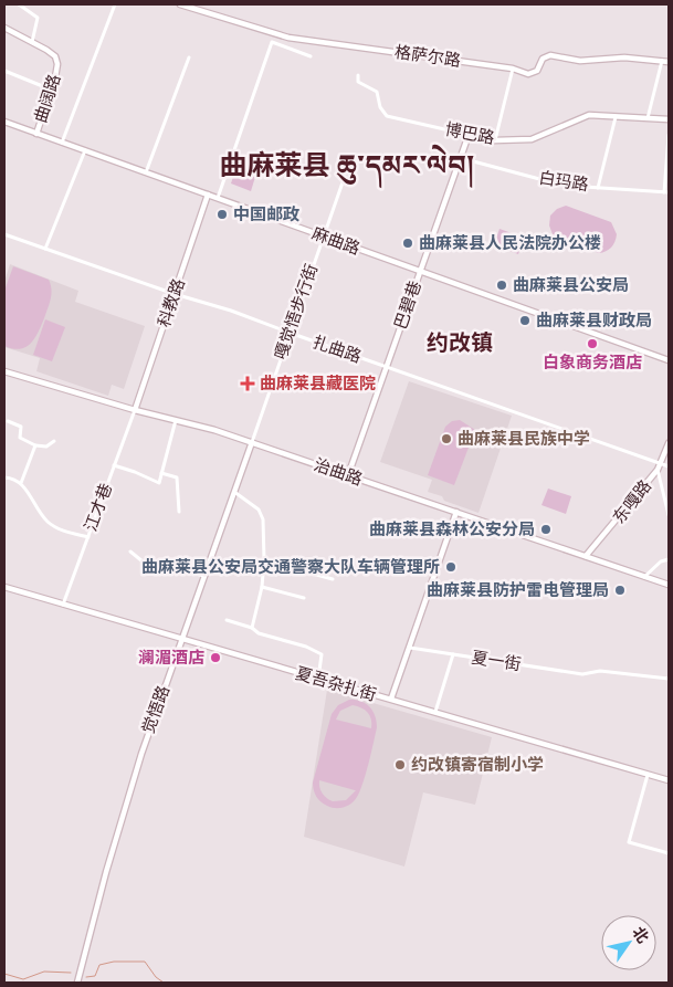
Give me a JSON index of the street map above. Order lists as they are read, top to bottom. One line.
{"streets":{"street":["格萨尔路","曲阔路","博巴路","白玛路","麻曲路","科教路","巴碧巷","嘎觉悟步行街","扎曲路","治曲路","东嘎路","江才巷","夏一街","夏吾杂扎街","觉悟路"]},"crossings":[["曲阔路","麻曲路"],["博巴路","巴碧巷"],["白玛路","巴碧巷"],["麻曲路","科教路"],["麻曲路","巴碧巷"],["麻曲路","嘎觉悟步行街"],["科教路","扎曲路"],["科教路","治曲路"],["科教路","江才巷"],["巴碧巷","扎曲路"],["巴碧巷","治曲路"],["嘎觉悟步行街","扎曲路"],["嘎觉悟步行街","治曲路"],["嘎觉悟步行街","觉悟路"],["扎曲路","东嘎路"],["治曲路","东嘎路"],["治曲路","江才巷"],["治曲路","觉悟路"],["江才巷","夏吾杂扎街"],["夏吾杂扎街","觉悟路"]],"districts":["曲麻莱县 ཆུ་དམར་ལེབ།","约改镇"],"places":{"other":["中国邮政","曲麻莱县人民法院办公楼","曲麻莱县公安局","曲麻莱县财政局","白象商务酒店","曲麻莱县民族中学","曲麻莱县森林公安分局","曲麻莱县公安局交通警察大队车辆管理所","曲麻莱县防护雷电管理局","澜湄酒店","约改镇寄宿制小学"],"health":["曲麻莱县藏医院"]},"north":"top right"}
